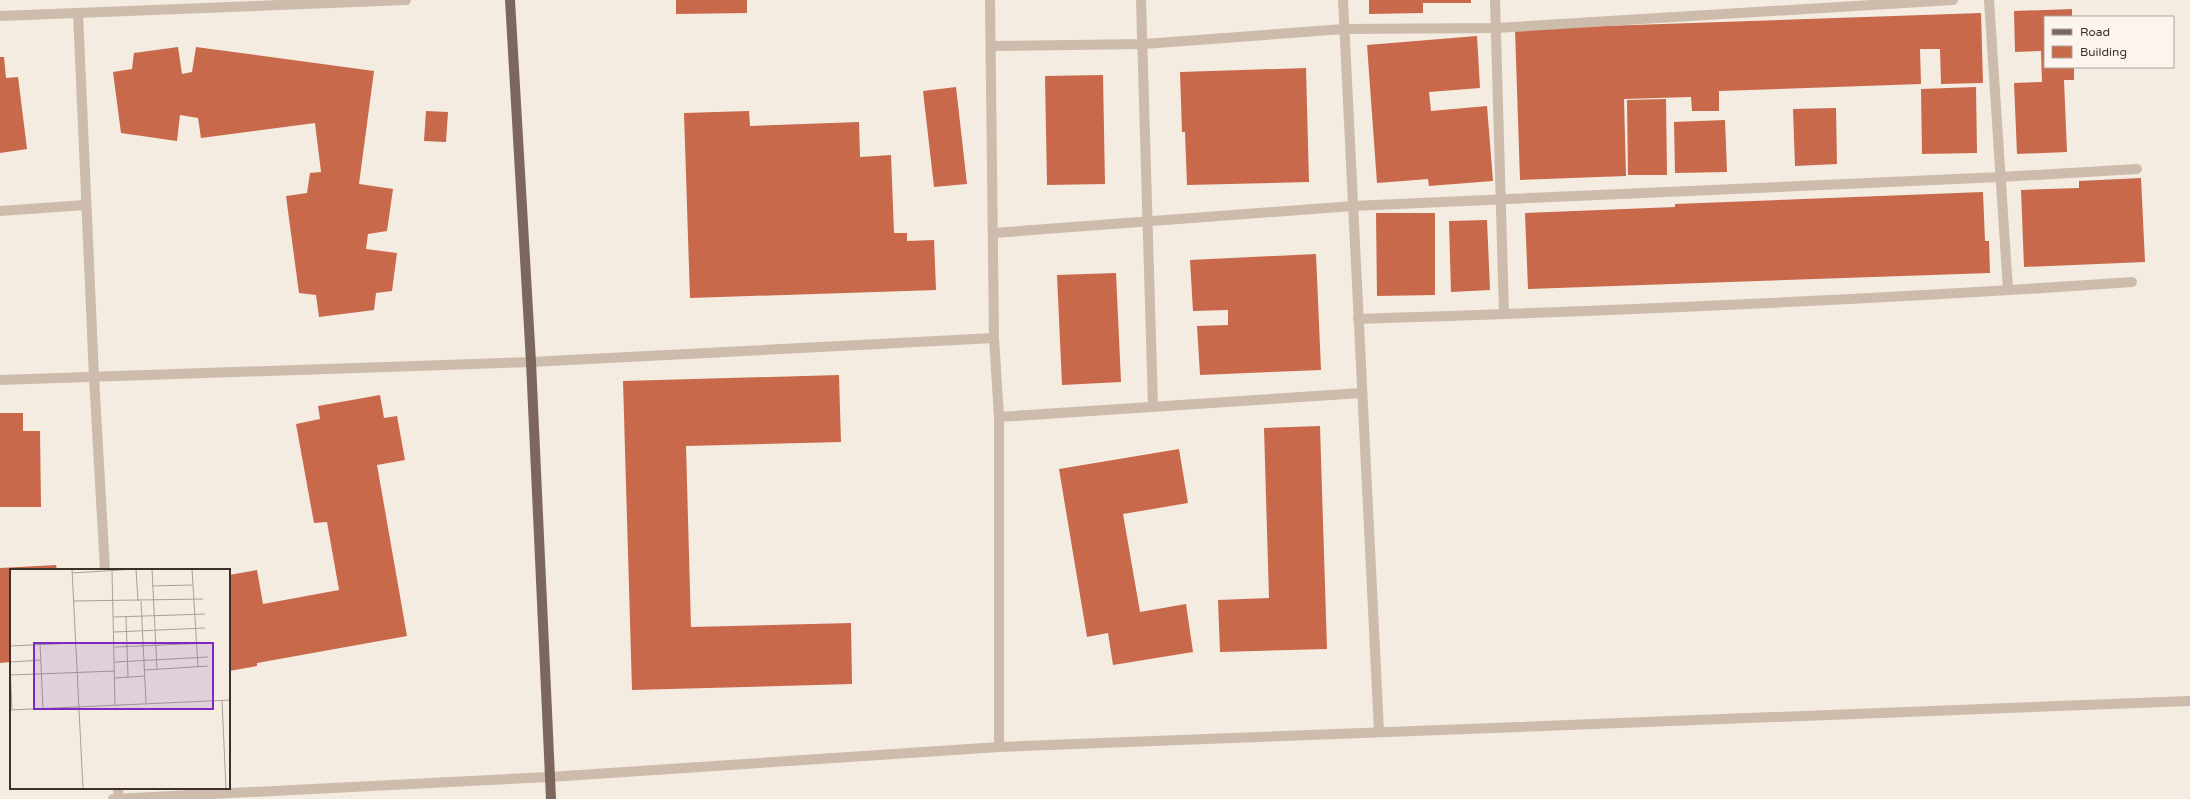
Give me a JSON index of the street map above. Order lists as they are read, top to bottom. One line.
{"legend":["Road","Building"]}
